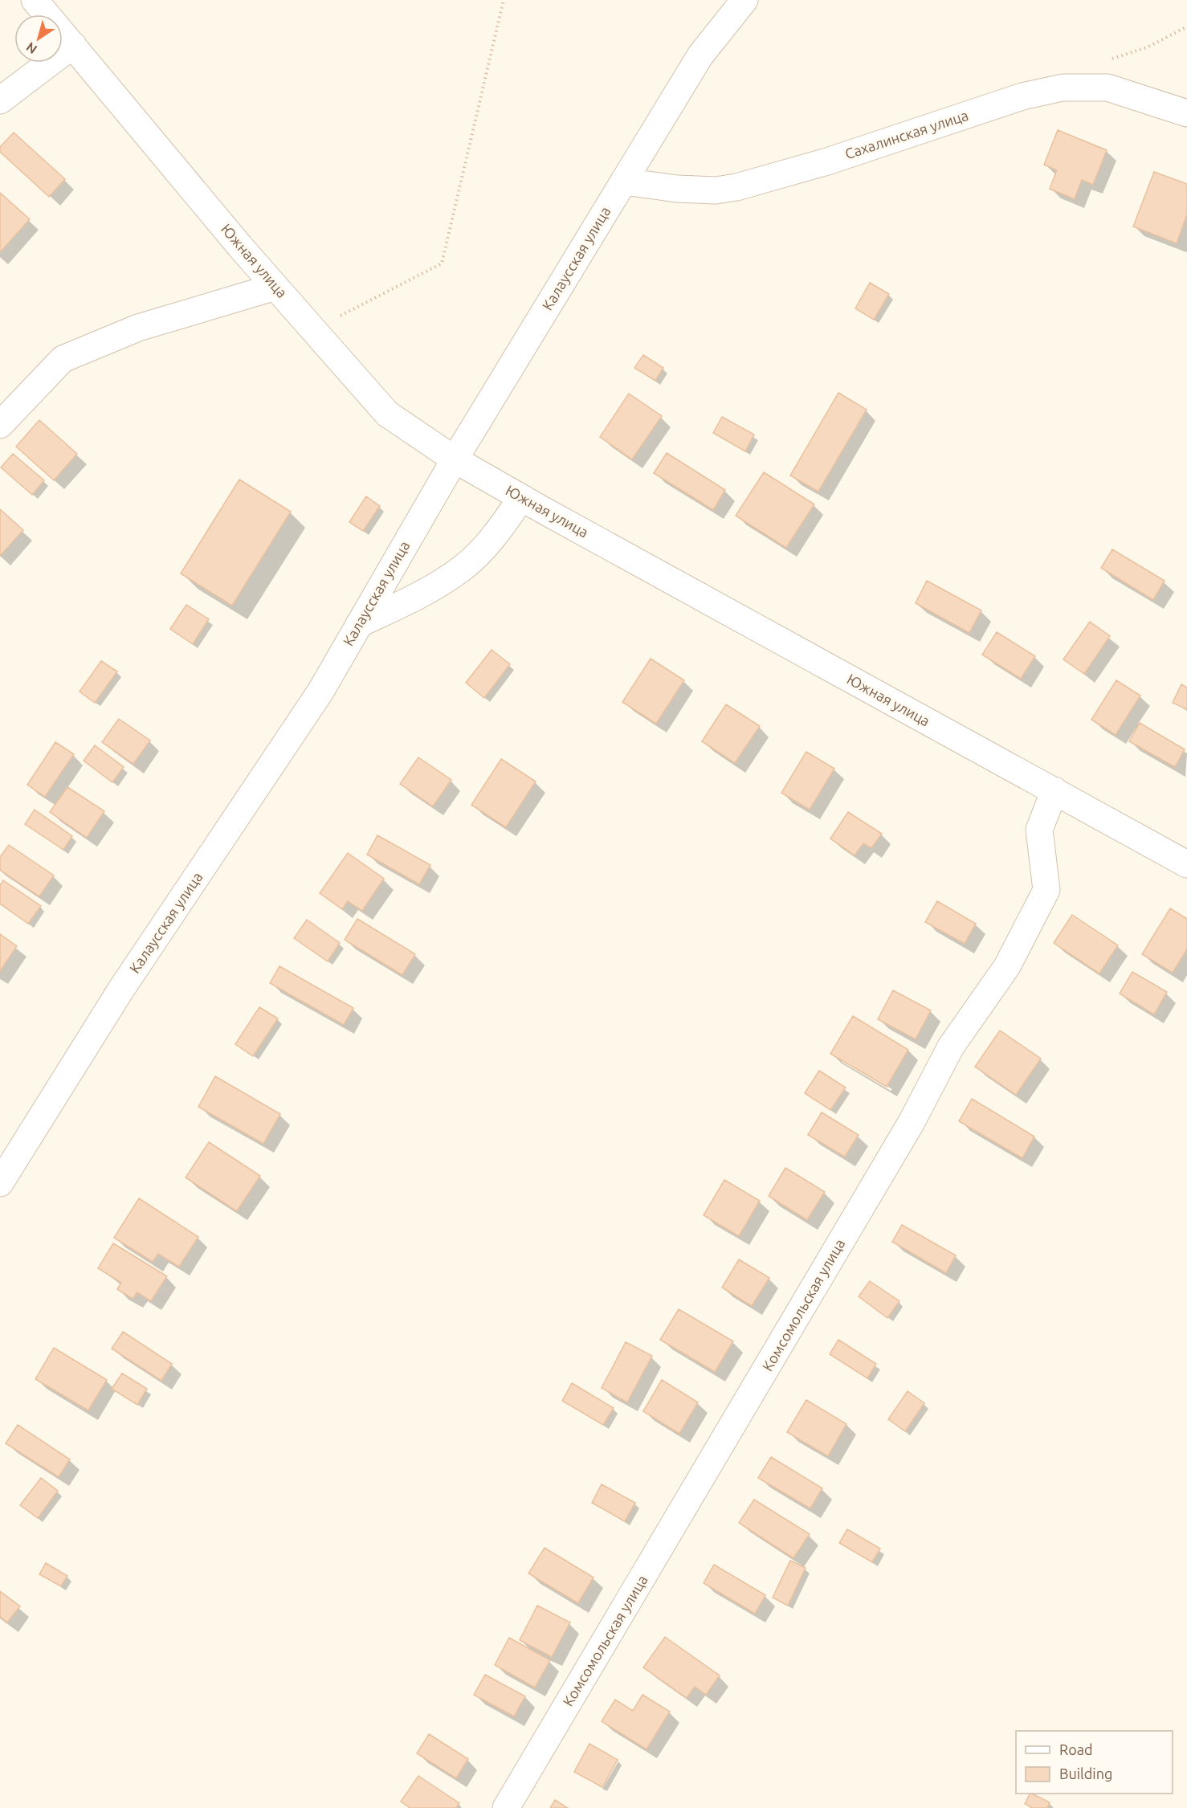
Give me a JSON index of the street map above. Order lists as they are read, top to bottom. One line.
{"streets":{"street":["Сахалинская улица","Калаусская улица","Южная улица","Комсомольская улица"]},"crossings":[["Сахалинская улица","Калаусская улица"],["Калаусская улица","Южная улица"],["Южная улица","Комсомольская улица"]],"legend":["Road","Building"],"north":"bottom left"}
